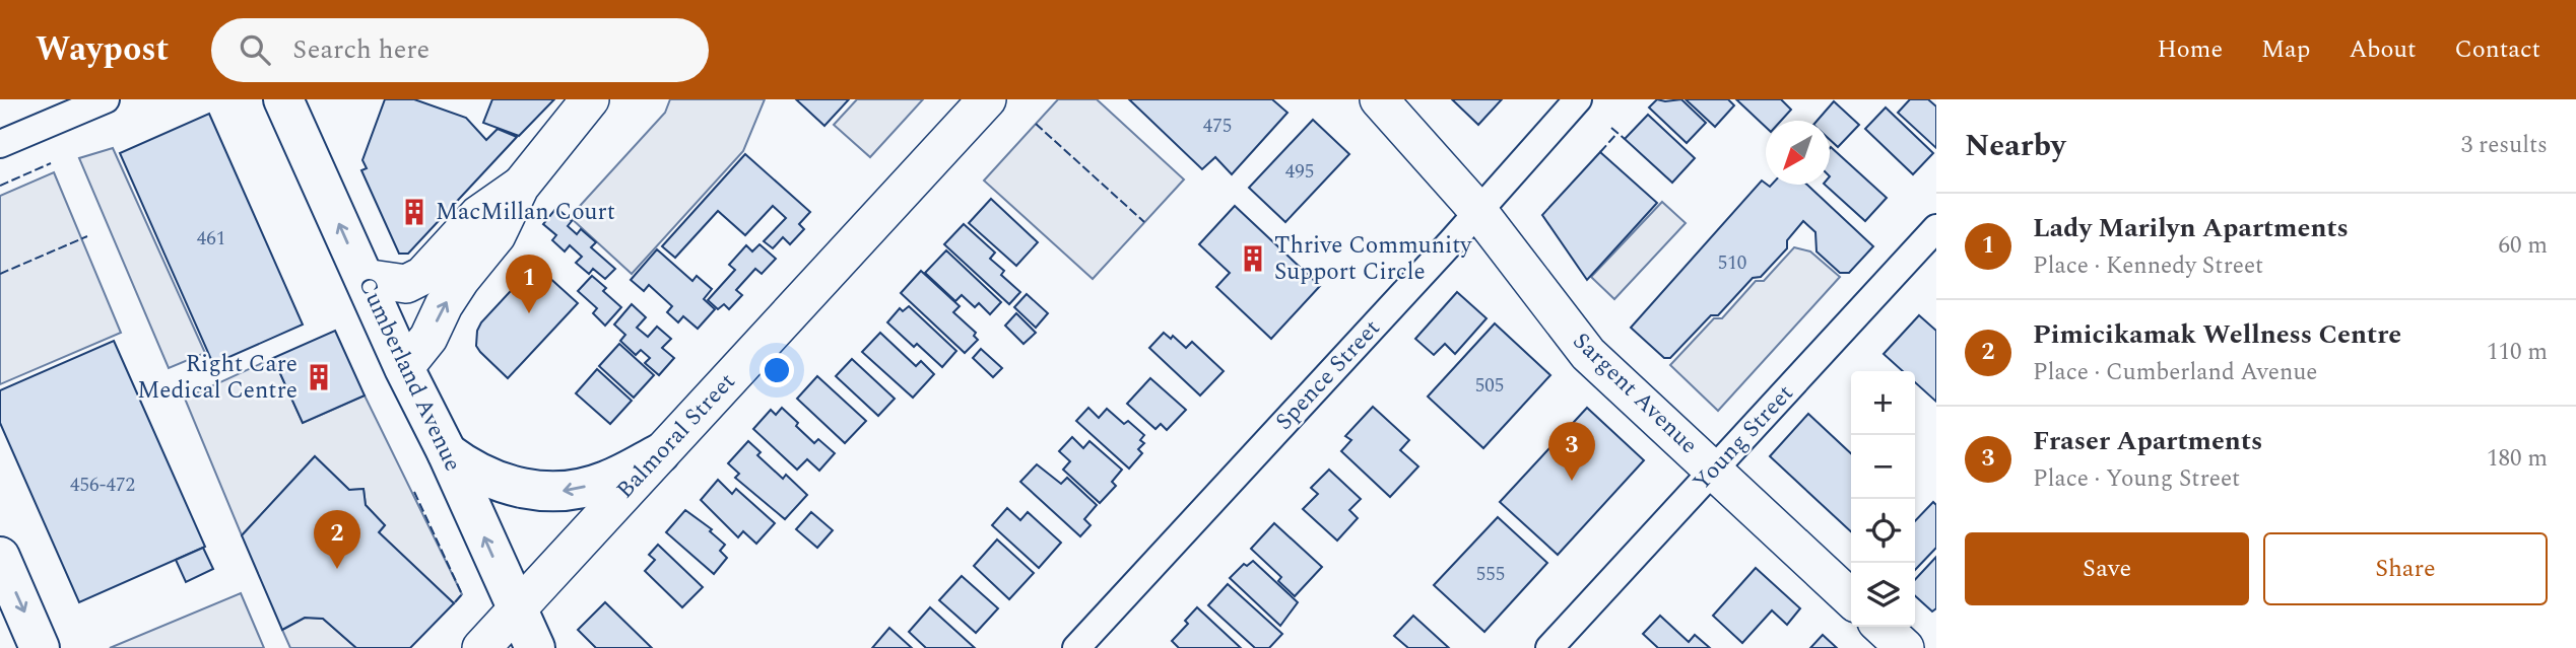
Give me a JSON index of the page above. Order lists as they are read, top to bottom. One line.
{"streets":{"main road":["Cumberland Avenue","Sargent Avenue","Balmoral Street"],"street":["Spence Street","Young Street"]},"crossings":[["Cumberland Avenue","Balmoral Street"],["Spence Street","Sargent Avenue"],["Sargent Avenue","Young Street"]],"one_way":["Cumberland Avenue"],"places":{"building":["MacMillan Court","Thrive Community Support Circle","Right Care Medical Centre"]},"house_numbers":["475","495","461","510","505","456-472","555"],"north":"bottom left","page":{"header":"Waypost","search":"Search here","nav":["Home","Map","About","Contact"],"heading":["Nearby","3 results"],"list":[{"mark":"1","name":"Lady Marilyn Apartments","note":"Place · Kennedy Street","value":"60 m"},{"mark":"2","name":"Pimicikamak Wellness Centre","note":"Place · Cumberland Avenue","value":"110 m"},{"mark":"3","name":"Fraser Apartments","note":"Place · Young Street","value":"180 m"}],"pins":["1","3","2"],"map_buttons":["+","−"],"buttons":["Save","Share"]}}
